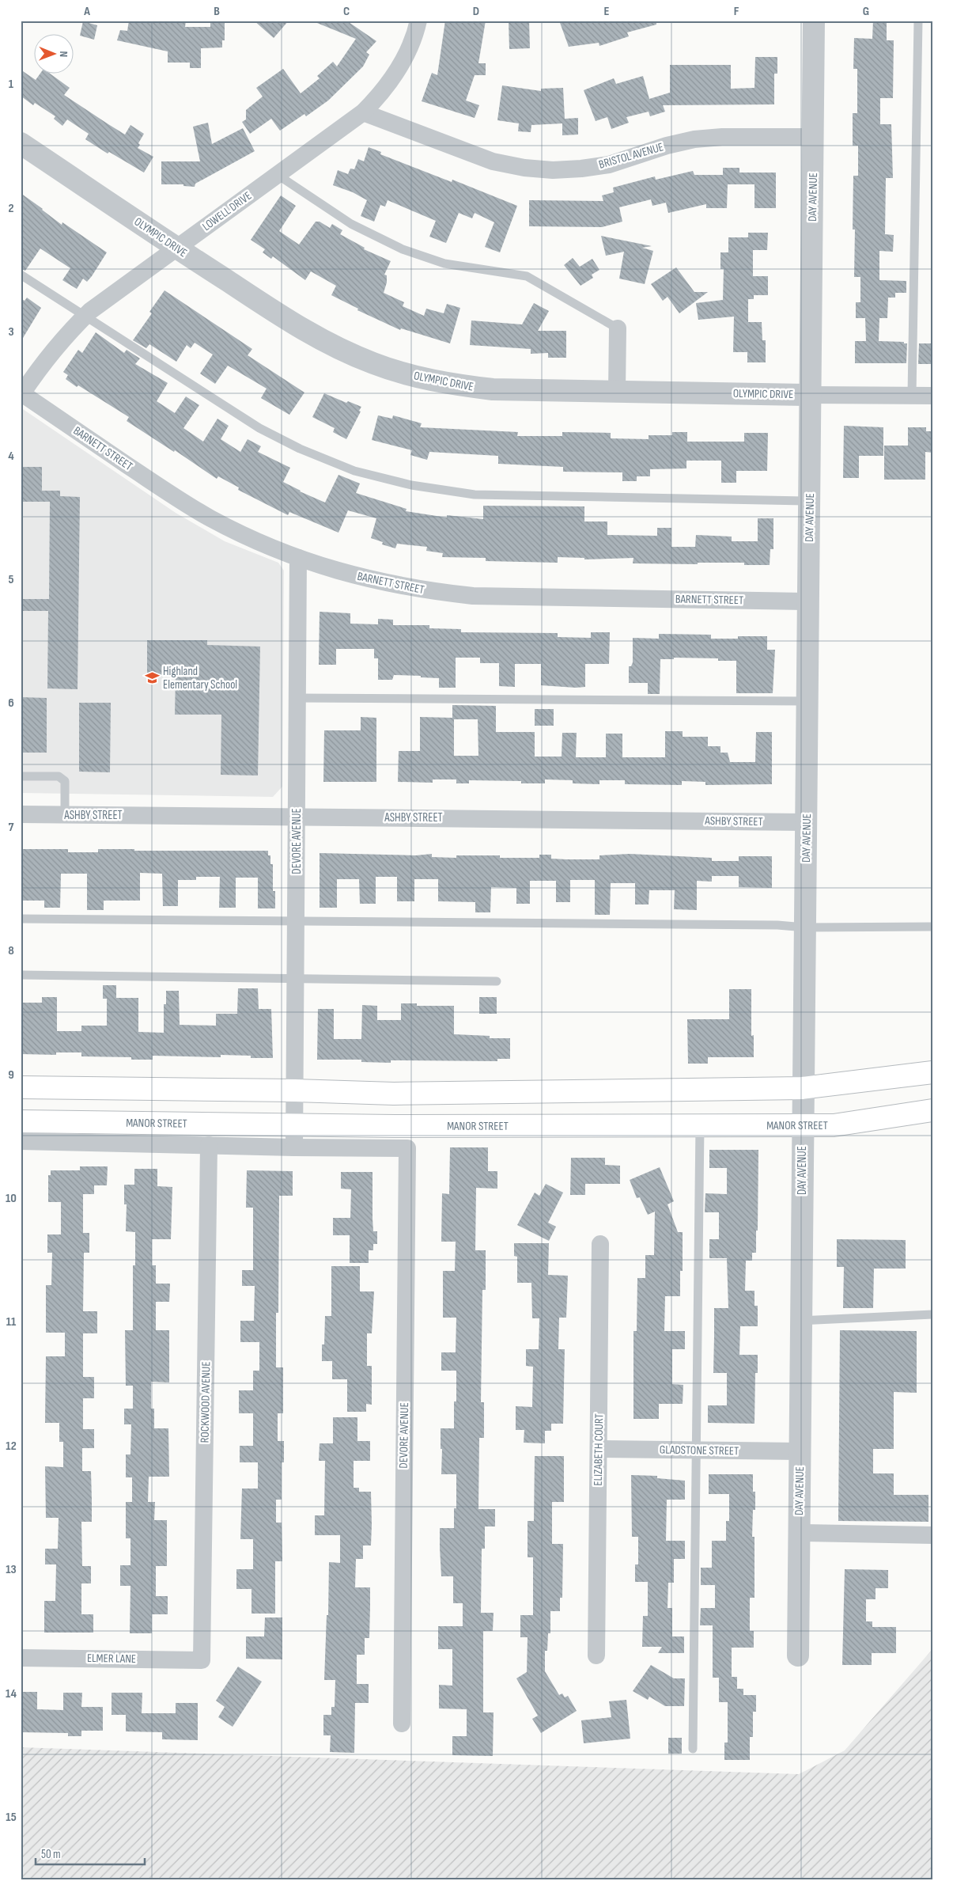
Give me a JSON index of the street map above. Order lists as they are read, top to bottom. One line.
{"streets":{"main road":["MANOR STREET"],"street":["BRISTOL AVENUE","DAY AVENUE","LOWELL DRIVE","OLYMPIC DRIVE","BARNETT STREET","ASHBY STREET","DEVORE AVENUE","ROCKWOOD AVENUE","ELIZABETH COURT","GLADSTONE STREET","ELMER LANE"]},"crossings":[["BRISTOL AVENUE","DAY AVENUE"],["BRISTOL AVENUE","LOWELL DRIVE"],["DAY AVENUE","OLYMPIC DRIVE"],["DAY AVENUE","BARNETT STREET"],["DAY AVENUE","ASHBY STREET"],["DAY AVENUE","MANOR STREET"],["DAY AVENUE","GLADSTONE STREET"],["LOWELL DRIVE","OLYMPIC DRIVE"],["LOWELL DRIVE","BARNETT STREET"],["BARNETT STREET","DEVORE AVENUE"],["ASHBY STREET","DEVORE AVENUE"],["DEVORE AVENUE","MANOR STREET"],["ROCKWOOD AVENUE","ELMER LANE"],["ELIZABETH COURT","GLADSTONE STREET"]],"places":{"school or university":["Highland Elementary School"]},"scale_bar":"50 m","north":"right","grid":{"columns":["A","B","C","D","E","F","G"],"rows":["1","2","3","4","5","6","7","8","9","10","11","12","13","14","15"]}}
